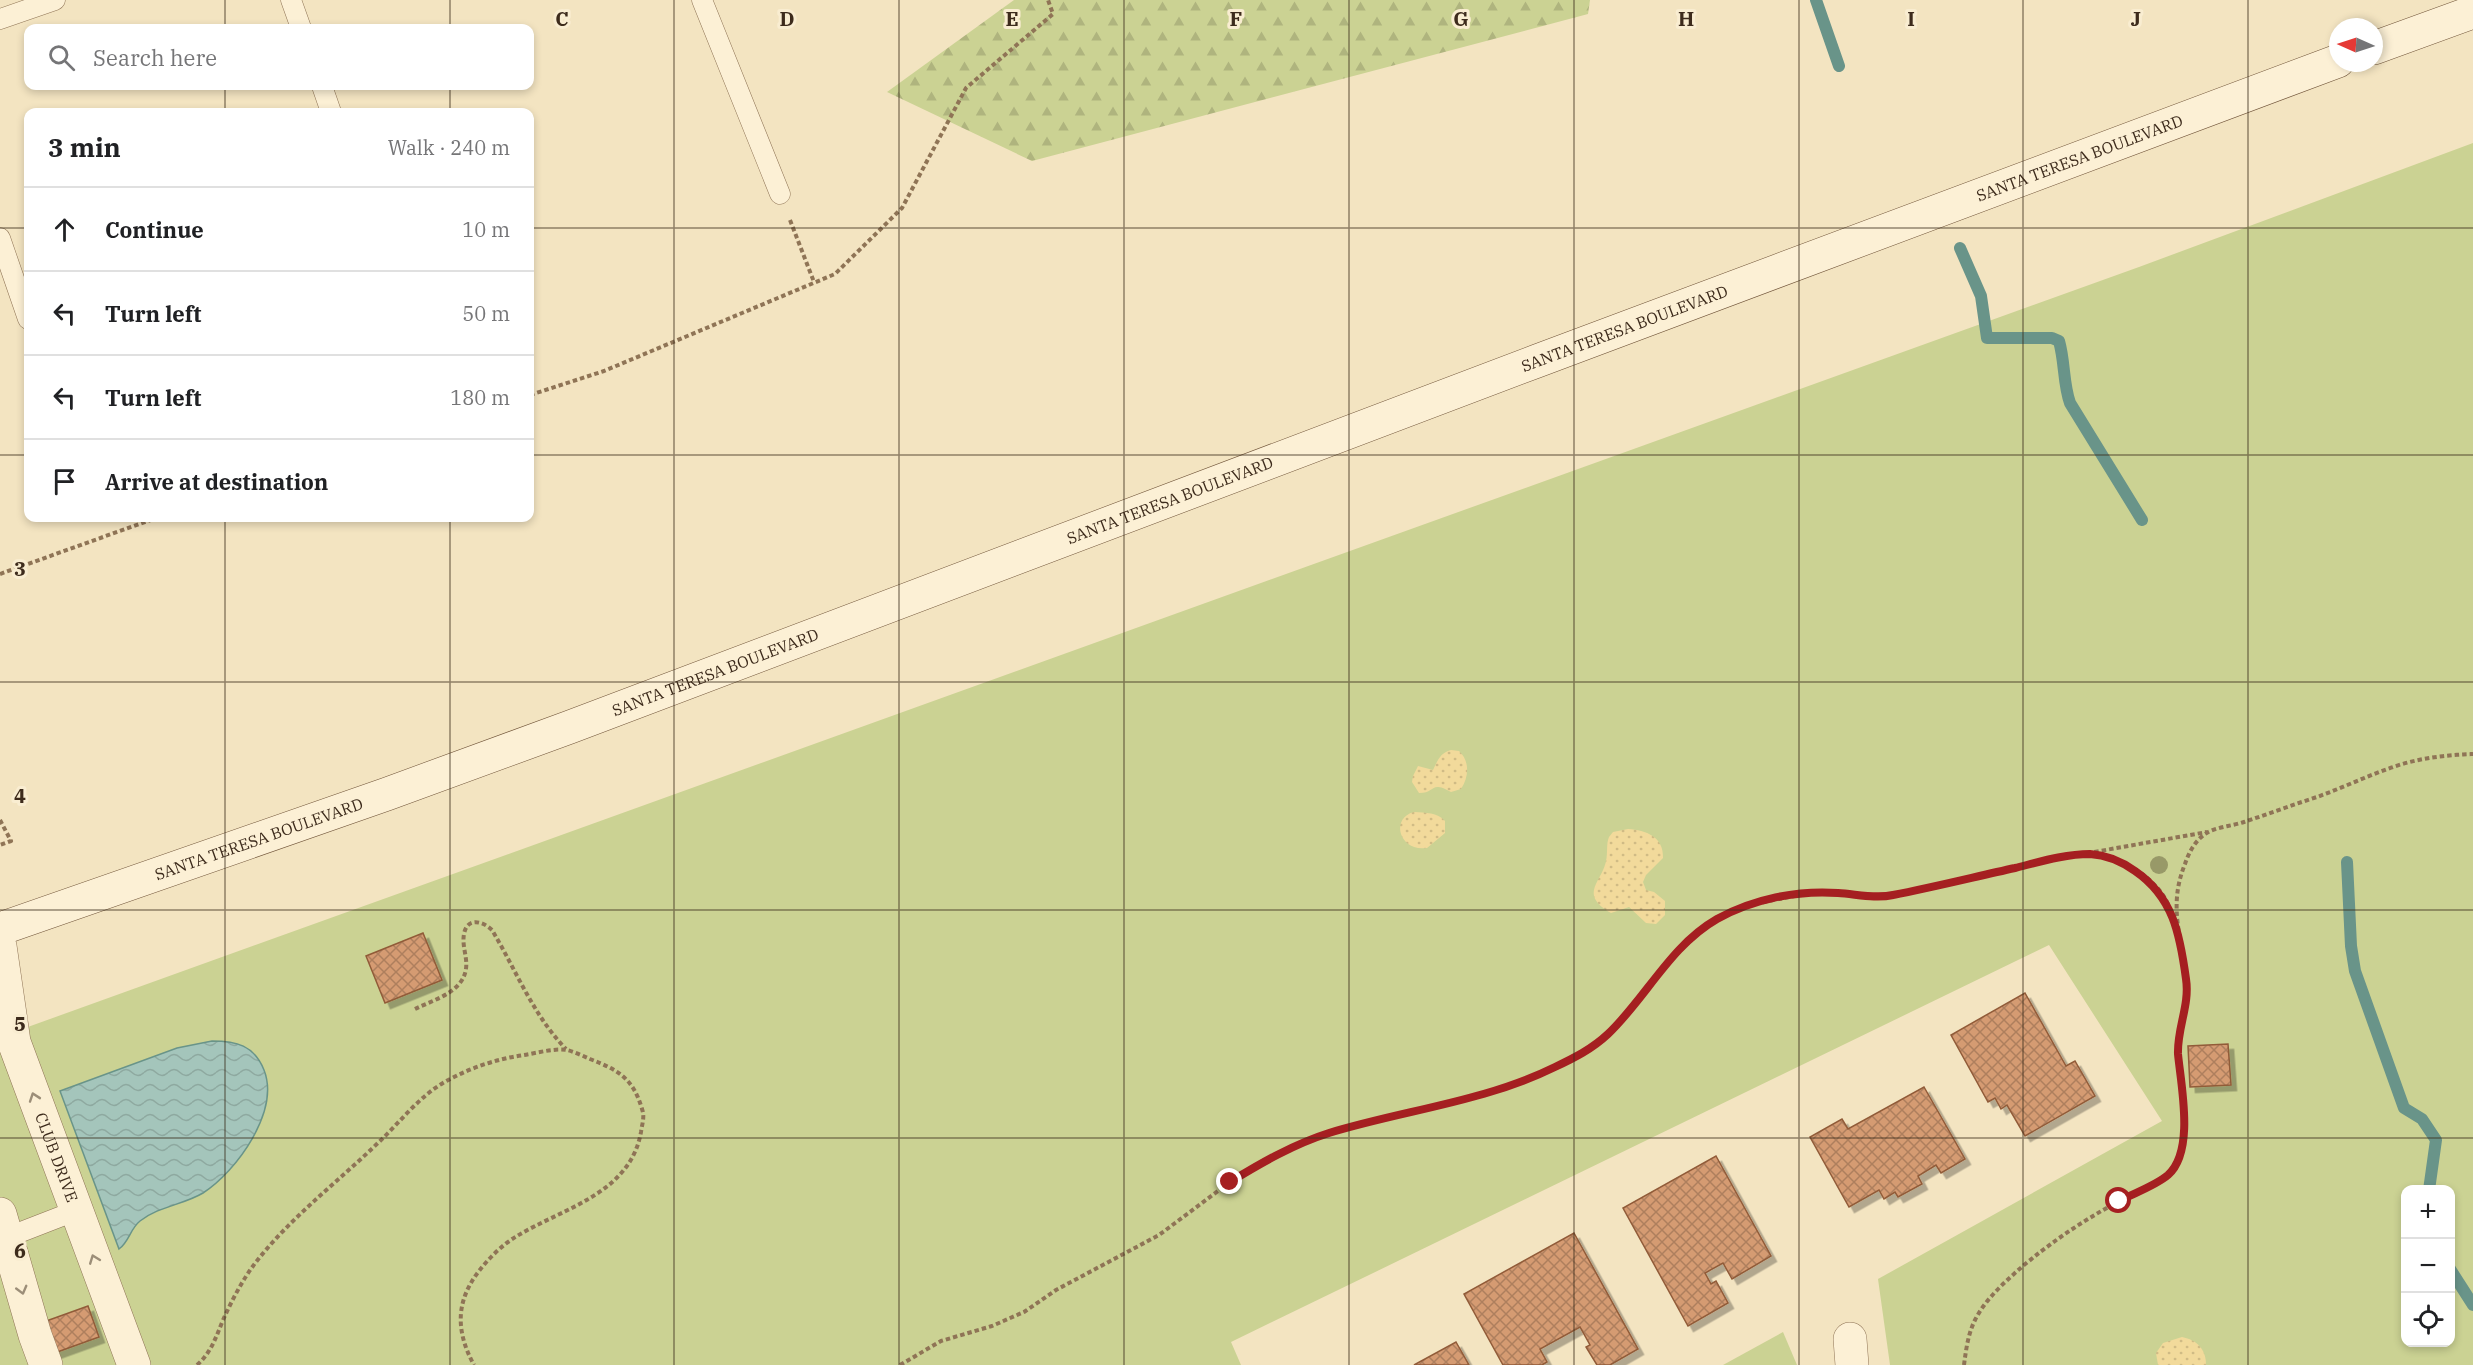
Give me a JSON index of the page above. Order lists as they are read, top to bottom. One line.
{"streets":{"main road":["SANTA TERESA BOULEVARD","CLUB DRIVE"]},"north":"left","page":{"search":"Search here","heading":["3 min","Walk · 240 m"],"list":[["Continue","10 m"],["Turn left","50 m"],["Turn left","180 m"],"Arrive at destination"],"map_buttons":["+","−"]},"grid":{"columns":["C","D","E","F","G","H","I","J"],"rows":["3","4","5","6"]}}
